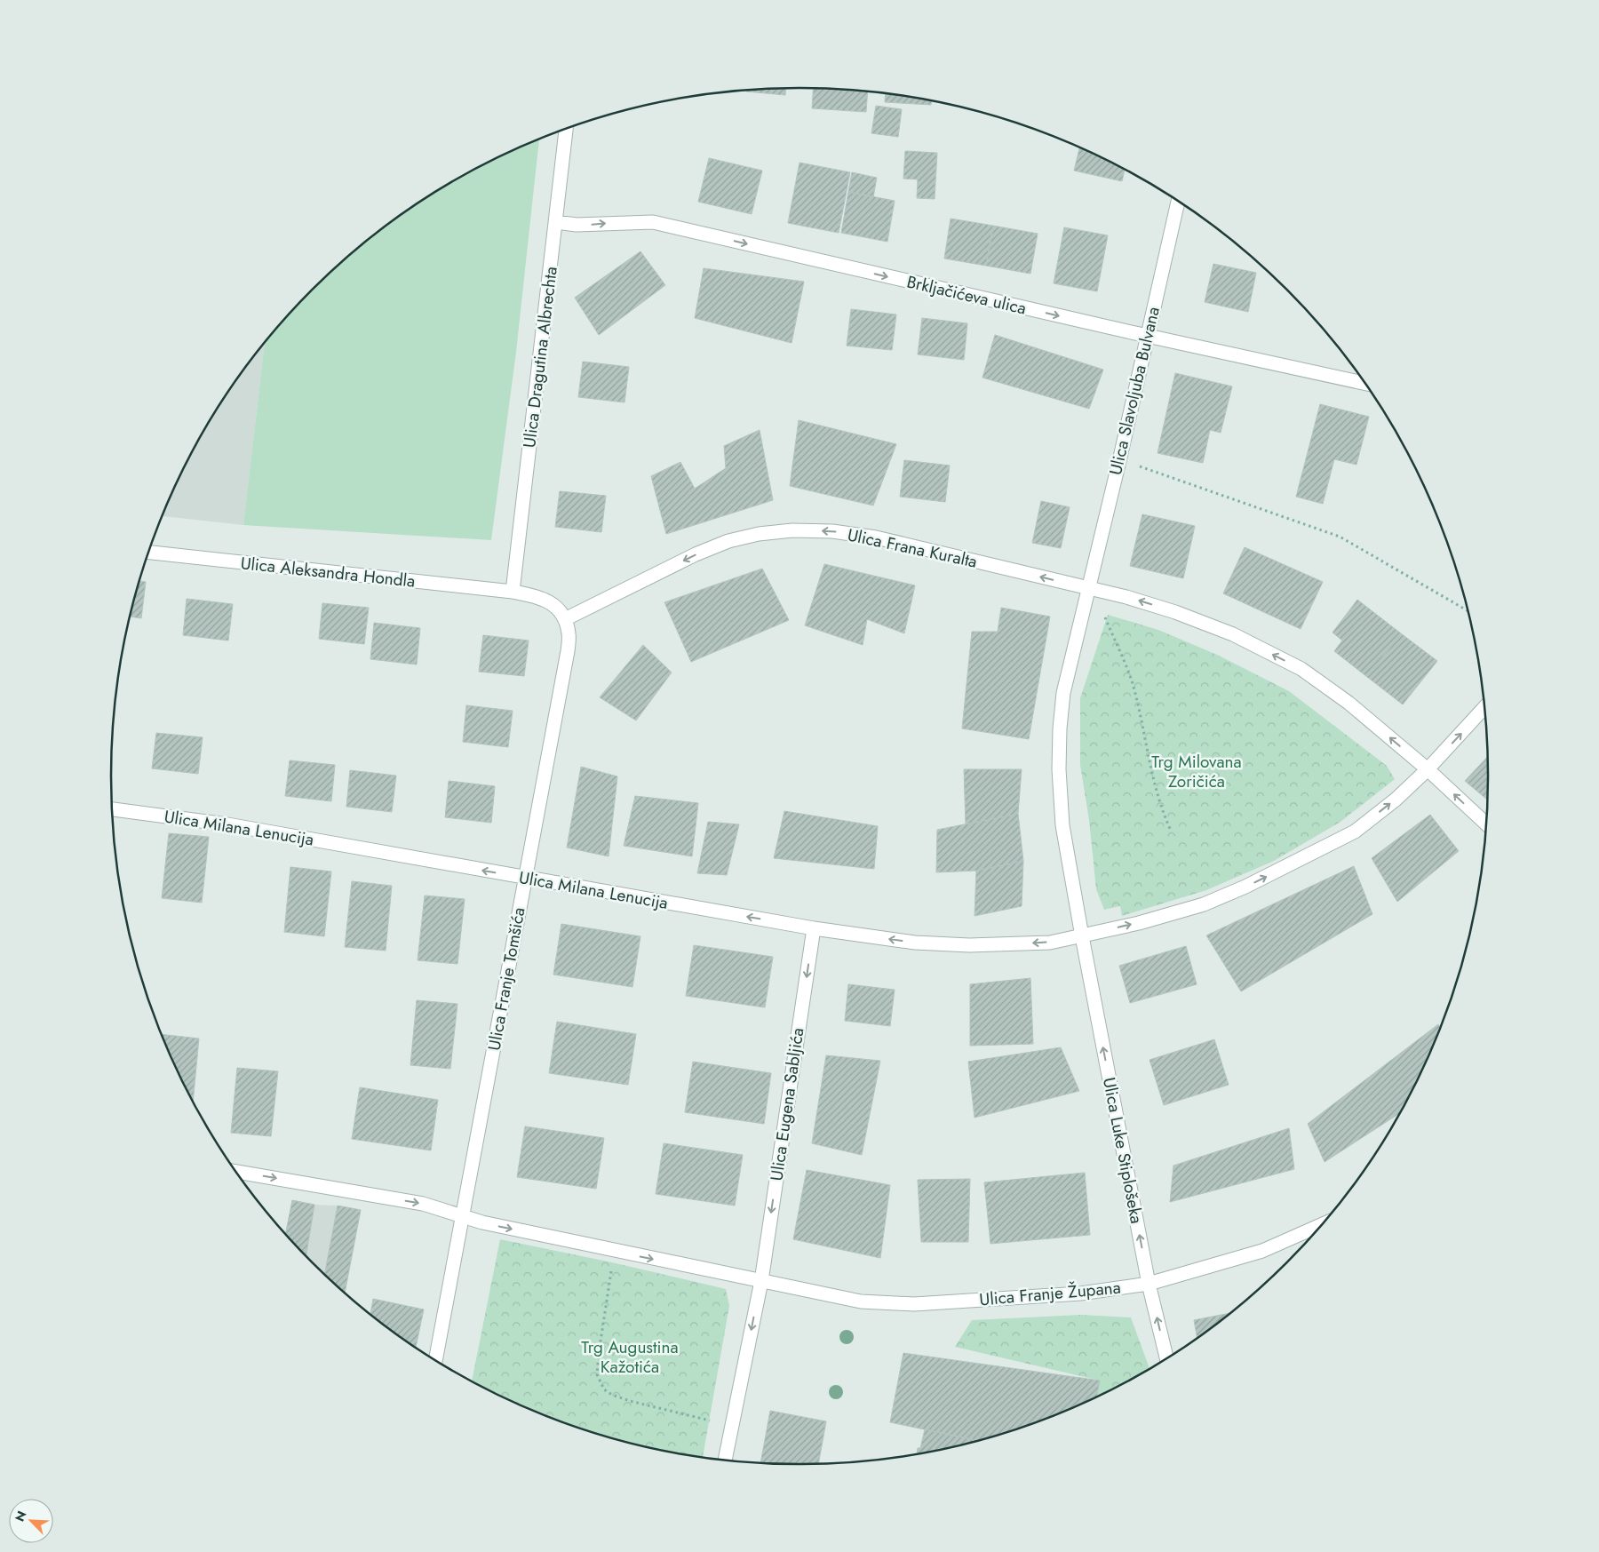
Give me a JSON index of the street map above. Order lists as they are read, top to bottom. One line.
{"streets":{"street":["Brkljačićeva ulica","Ulica Dragutina Albrechta","Ulica Slavoljuba Bulvana","Ulica Frana Kuralta","Ulica Aleksandra Hondla","Ulica Milana Lenucija","Ulica Franje Tomšića","Ulica Eugena Sabljića","Ulica Luke Stiplošeka","Ulica Franje Župana"]},"crossings":[["Brkljačićeva ulica","Ulica Dragutina Albrechta"],["Brkljačićeva ulica","Ulica Slavoljuba Bulvana"],["Ulica Dragutina Albrechta","Ulica Aleksandra Hondla"],["Ulica Slavoljuba Bulvana","Ulica Frana Kuralta"],["Ulica Frana Kuralta","Ulica Franje Tomšića"],["Ulica Milana Lenucija","Ulica Franje Tomšića"],["Ulica Milana Lenucija","Ulica Eugena Sabljića"],["Ulica Milana Lenucija","Ulica Luke Stiplošeka"],["Ulica Eugena Sabljića","Ulica Franje Župana"],["Ulica Luke Stiplošeka","Ulica Franje Župana"]],"one_way":["Brkljačićeva ulica","Ulica Frana Kuralta","Ulica Milana Lenucija","Ulica Eugena Sabljića","Ulica Luke Stiplošeka"],"parks":["Trg Milovana Zoričića","Trg Augustina Kažotića"],"north":"top left"}
